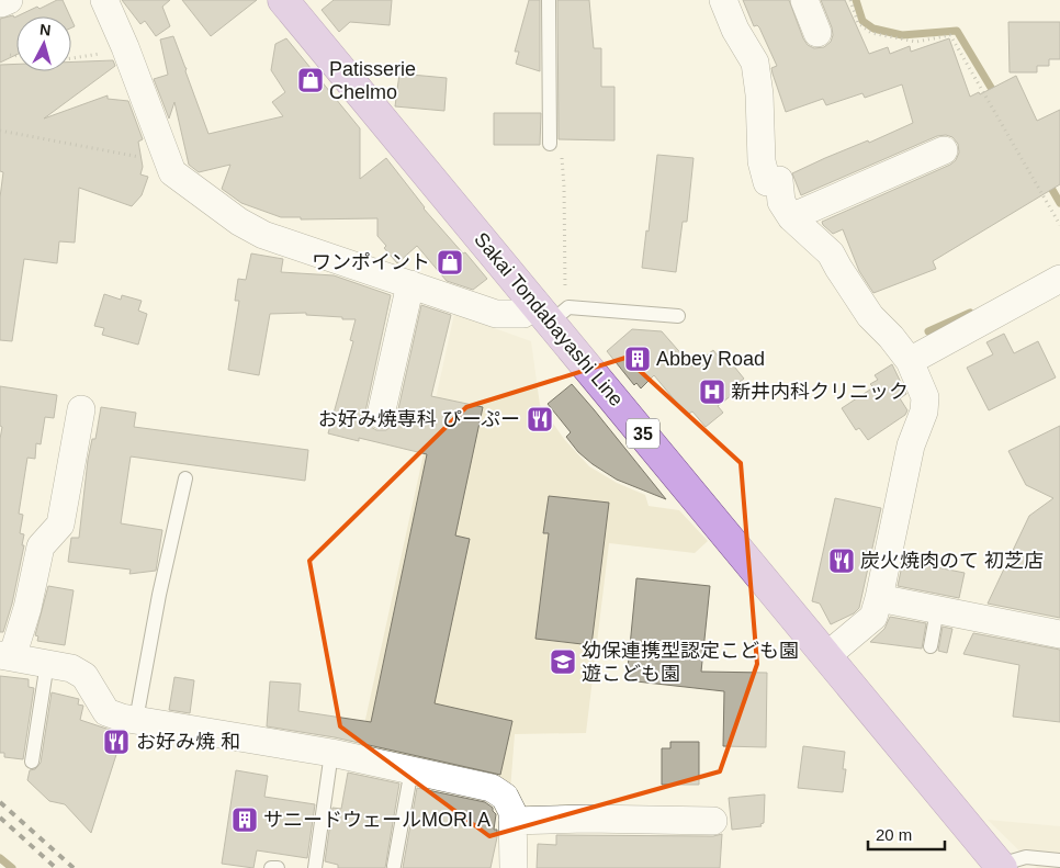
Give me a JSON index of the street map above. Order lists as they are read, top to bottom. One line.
{"streets":{"main road":["Sakai Tondabayashi Line","35"]},"places":{"shop":["Patisserie Chelmo","ワンポイント"],"building":["Abbey Road","サニードウェールMORI A"],"hospital":["新井内科クリニック"],"restaurant":["お好み焼専科 ぴーぷー","炭火焼肉のて 初芝店","お好み焼 和"],"school or university":["幼保連携型認定こども園 遊こども園"]},"scale_bar":"20 m","north":"top"}
